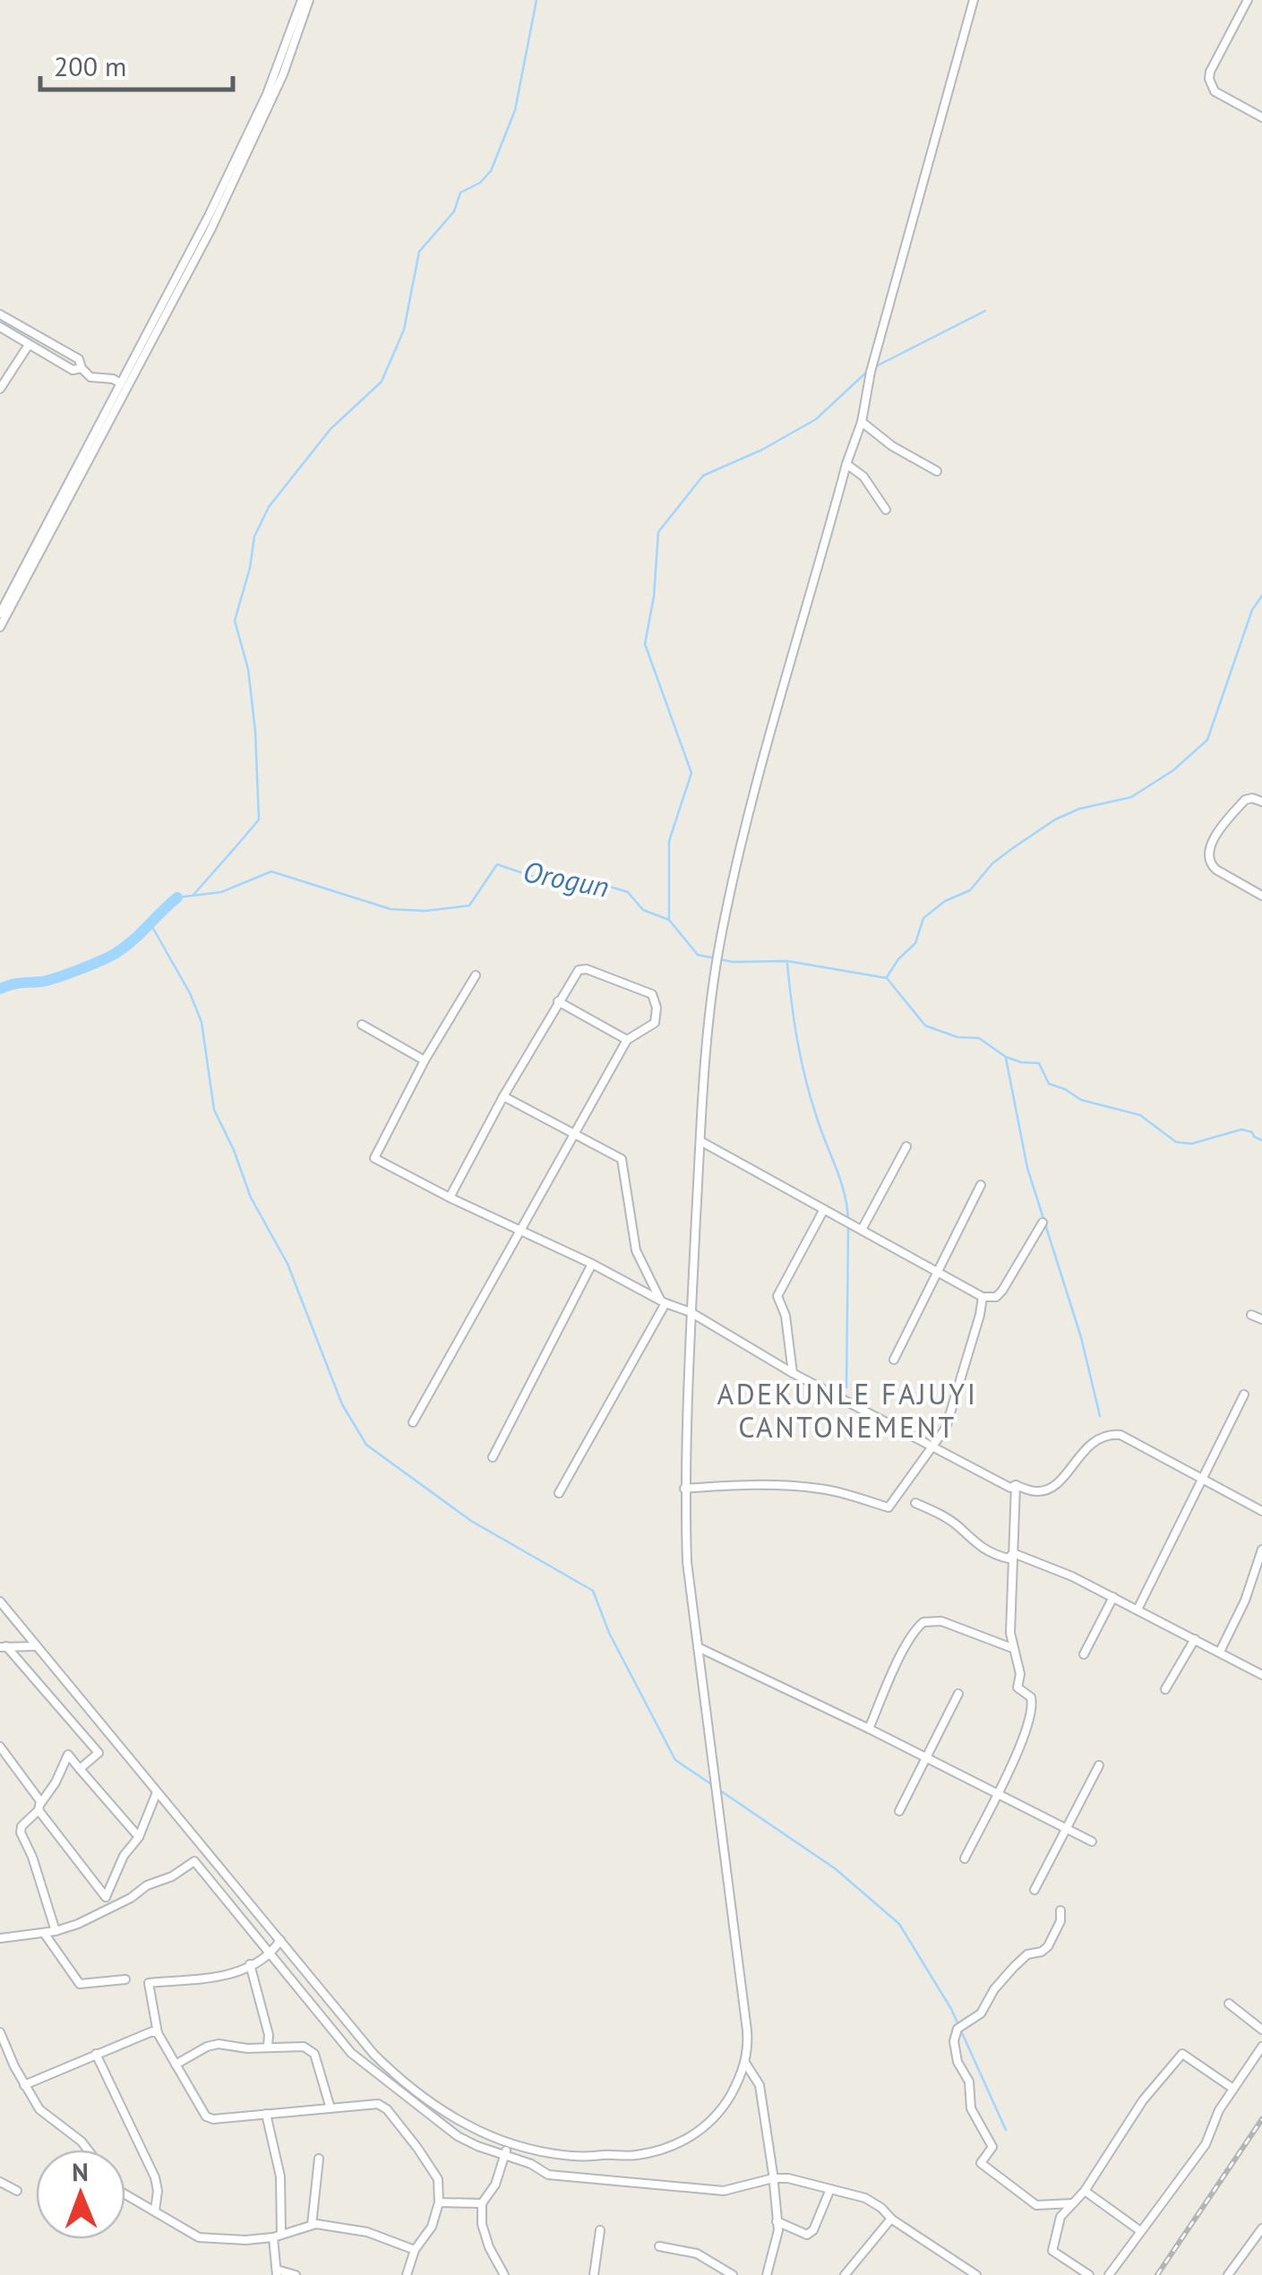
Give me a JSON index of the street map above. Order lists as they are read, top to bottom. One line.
{"districts":["ADEKUNLE FAJUYI CANTONEMENT"],"water":["Orogun"],"scale_bar":"200 m","north":"top"}
